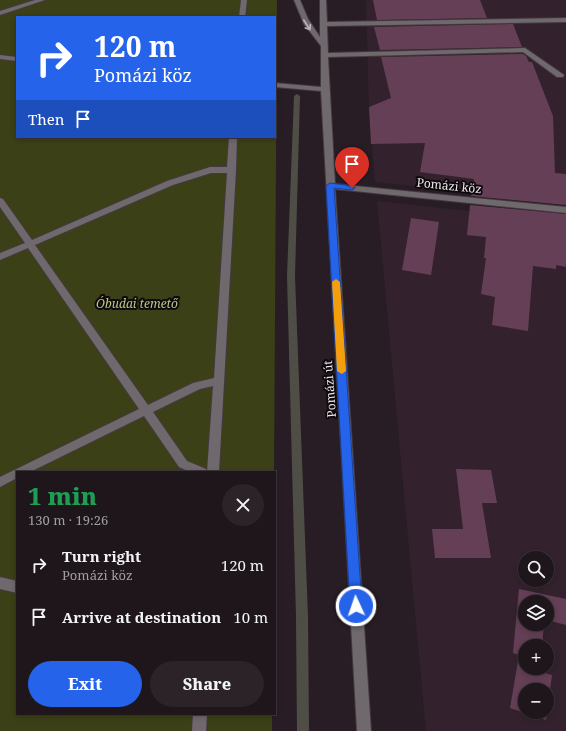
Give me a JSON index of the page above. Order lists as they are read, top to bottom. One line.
{"streets":{"street":["Pomázi köz","Pomázi út"]},"crossings":[["Pomázi köz","Pomázi út"]],"parks":["Óbudai temető"],"page":{"turn":["120 m","Pomázi köz"],"then":"Then","heading":["1 min","130 m · 19:26"],"list":[{"name":"Turn right","note":"Pomázi köz","value":"120 m"},{"name":"Arrive at destination","value":"10 m"}],"map_buttons":["+","−"],"buttons":["Exit","Share"]}}
